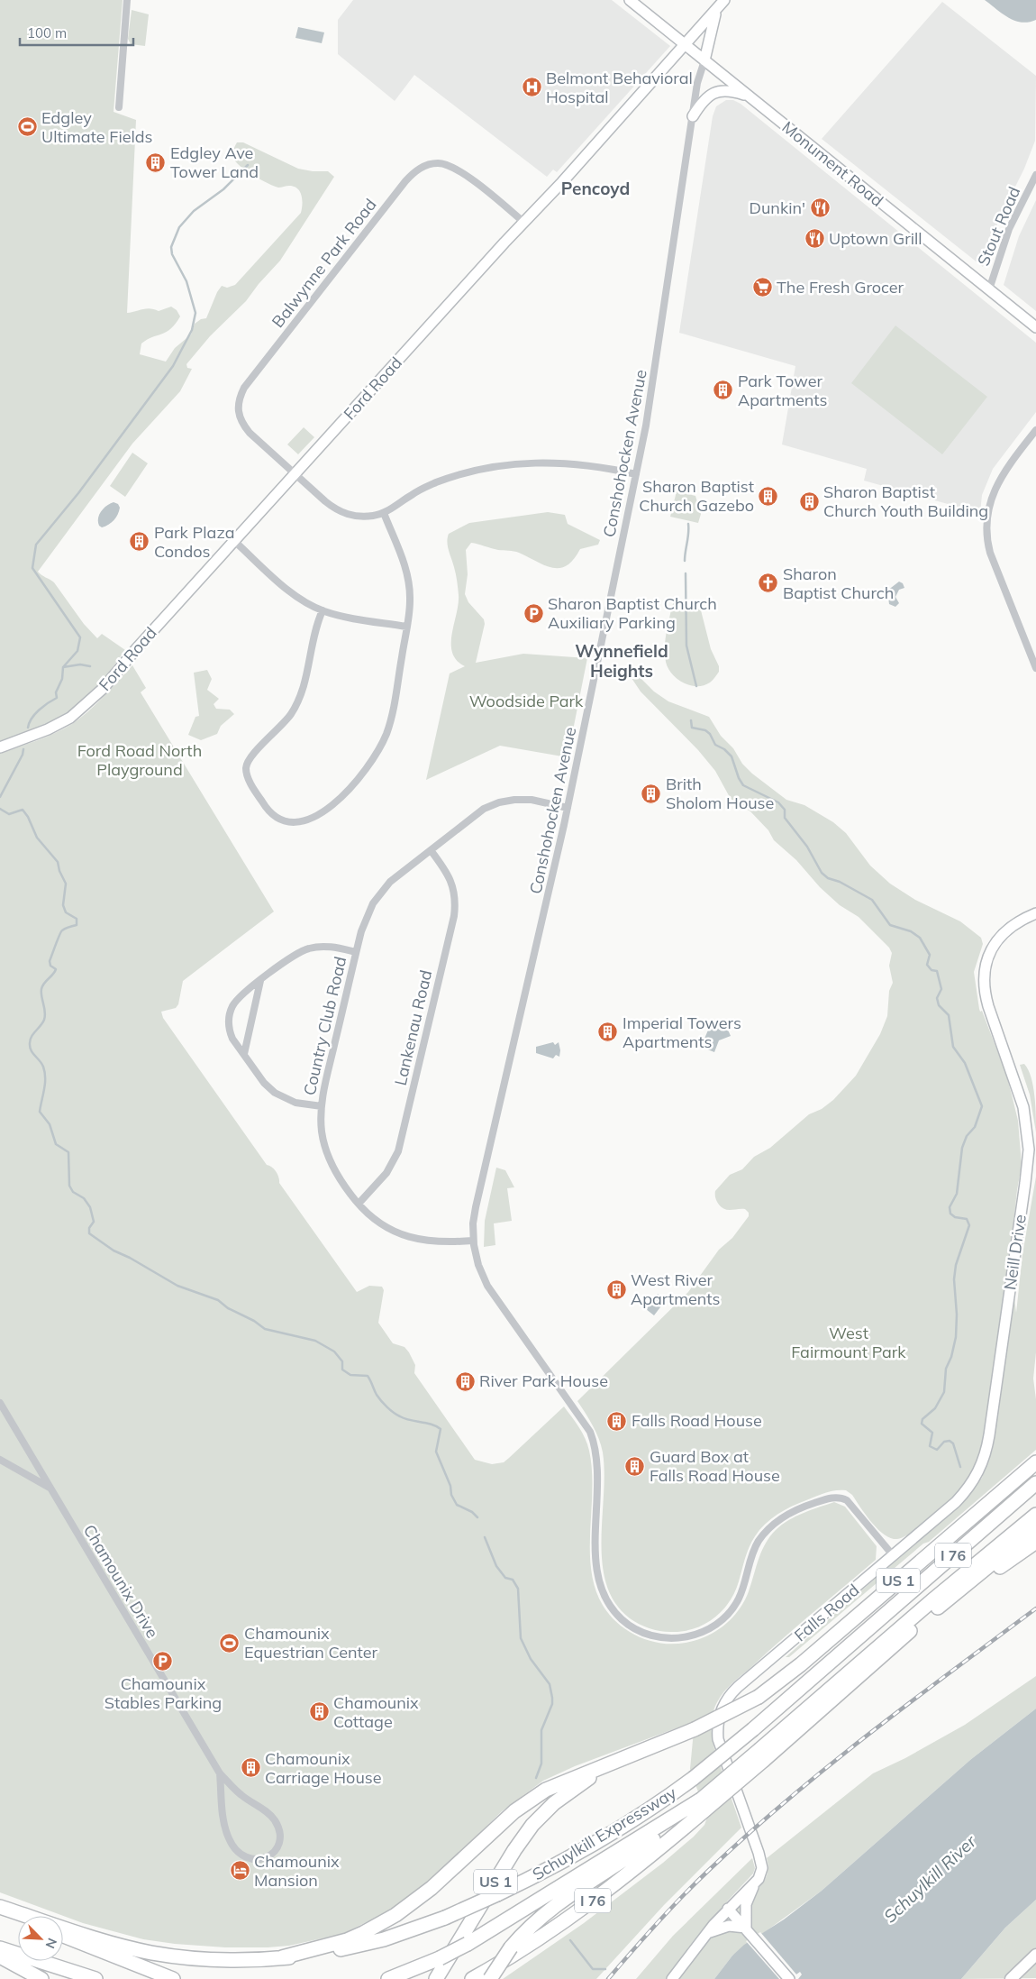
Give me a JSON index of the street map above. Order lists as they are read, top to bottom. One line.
{"streets":{"highway":["I 76","US 1","Schuylkill Expressway"],"main road":["Monument Road","Ford Road","Neill Drive","Falls Road"],"street":["Stout Road","Balwynne Park Road","Conshohocken Avenue","Country Club Road","Lankenau Road","Chamounix Drive"]},"crossings":[["Monument Road","Stout Road"],["Monument Road","Ford Road"],["Monument Road","Conshohocken Avenue"],["Balwynne Park Road","Ford Road"],["Conshohocken Avenue","Country Club Road"],["Conshohocken Avenue","Neill Drive"],["Conshohocken Avenue","Falls Road"],["Country Club Road","Lankenau Road"],["Neill Drive","Falls Road"],["I 76","US 1"]],"districts":["Pencoyd","Wynnefield Heights"],"water":["Schuylkill River"],"parks":["Woodside Park","Ford Road North Playground","West Fairmount Park"],"places":{"hospital":["Belmont Behavioral Hospital"],"sports":["Edgley Ultimate Fields","Chamounix Equestrian Center"],"building":["Edgley Ave Tower Land","Park Tower Apartments","Sharon Baptist Church Gazebo","Sharon Baptist Church Youth Building","Park Plaza Condos","Brith Sholom House","Imperial Towers Apartments","West River Apartments","River Park House","Falls Road House","Guard Box at Falls Road House","Chamounix Cottage","Chamounix Carriage House"],"restaurant":["Dunkin'","Uptown Grill"],"supermarket":["The Fresh Grocer"],"church":["Sharon Baptist Church"],"parking":["Sharon Baptist Church Auxiliary Parking","Chamounix Stables Parking"],"hotel":["Chamounix Mansion"]},"scale_bar":"100 m","north":"bottom right"}
